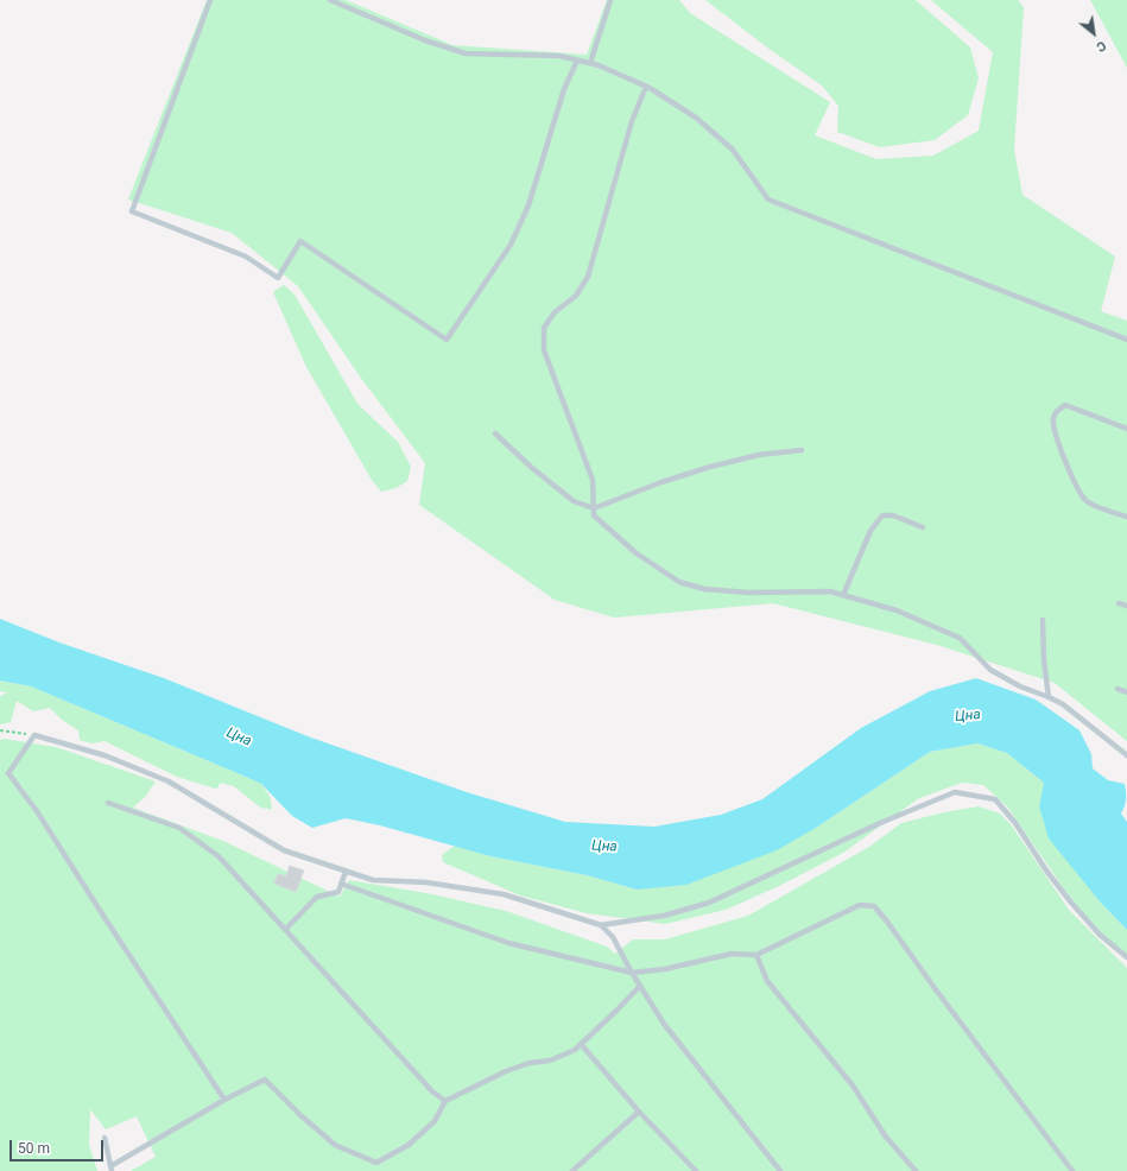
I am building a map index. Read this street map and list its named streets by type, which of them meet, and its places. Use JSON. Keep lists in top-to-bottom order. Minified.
{"water":["Цна"],"scale_bar":"50 m","north":"bottom right"}
